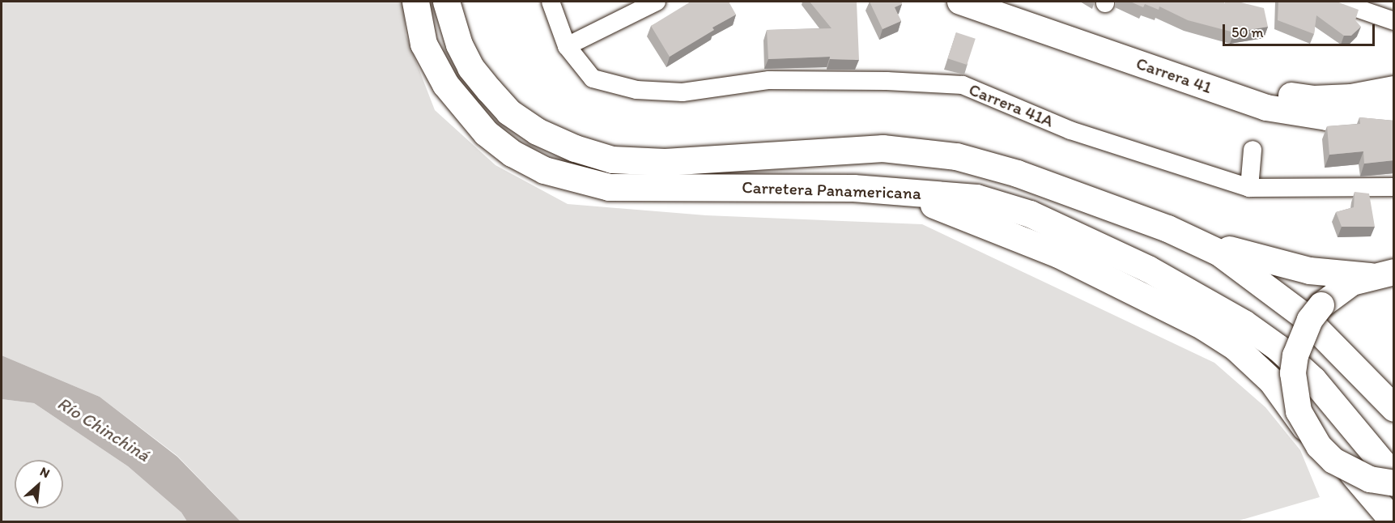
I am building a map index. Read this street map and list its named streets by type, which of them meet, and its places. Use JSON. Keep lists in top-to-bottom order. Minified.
{"streets":{"highway":["Carretera Panamericana"],"main road":["Carrera 41"],"street":["Carrera 41A"]},"water":["Río Chinchiná"],"scale_bar":"50 m","north":"top right"}
